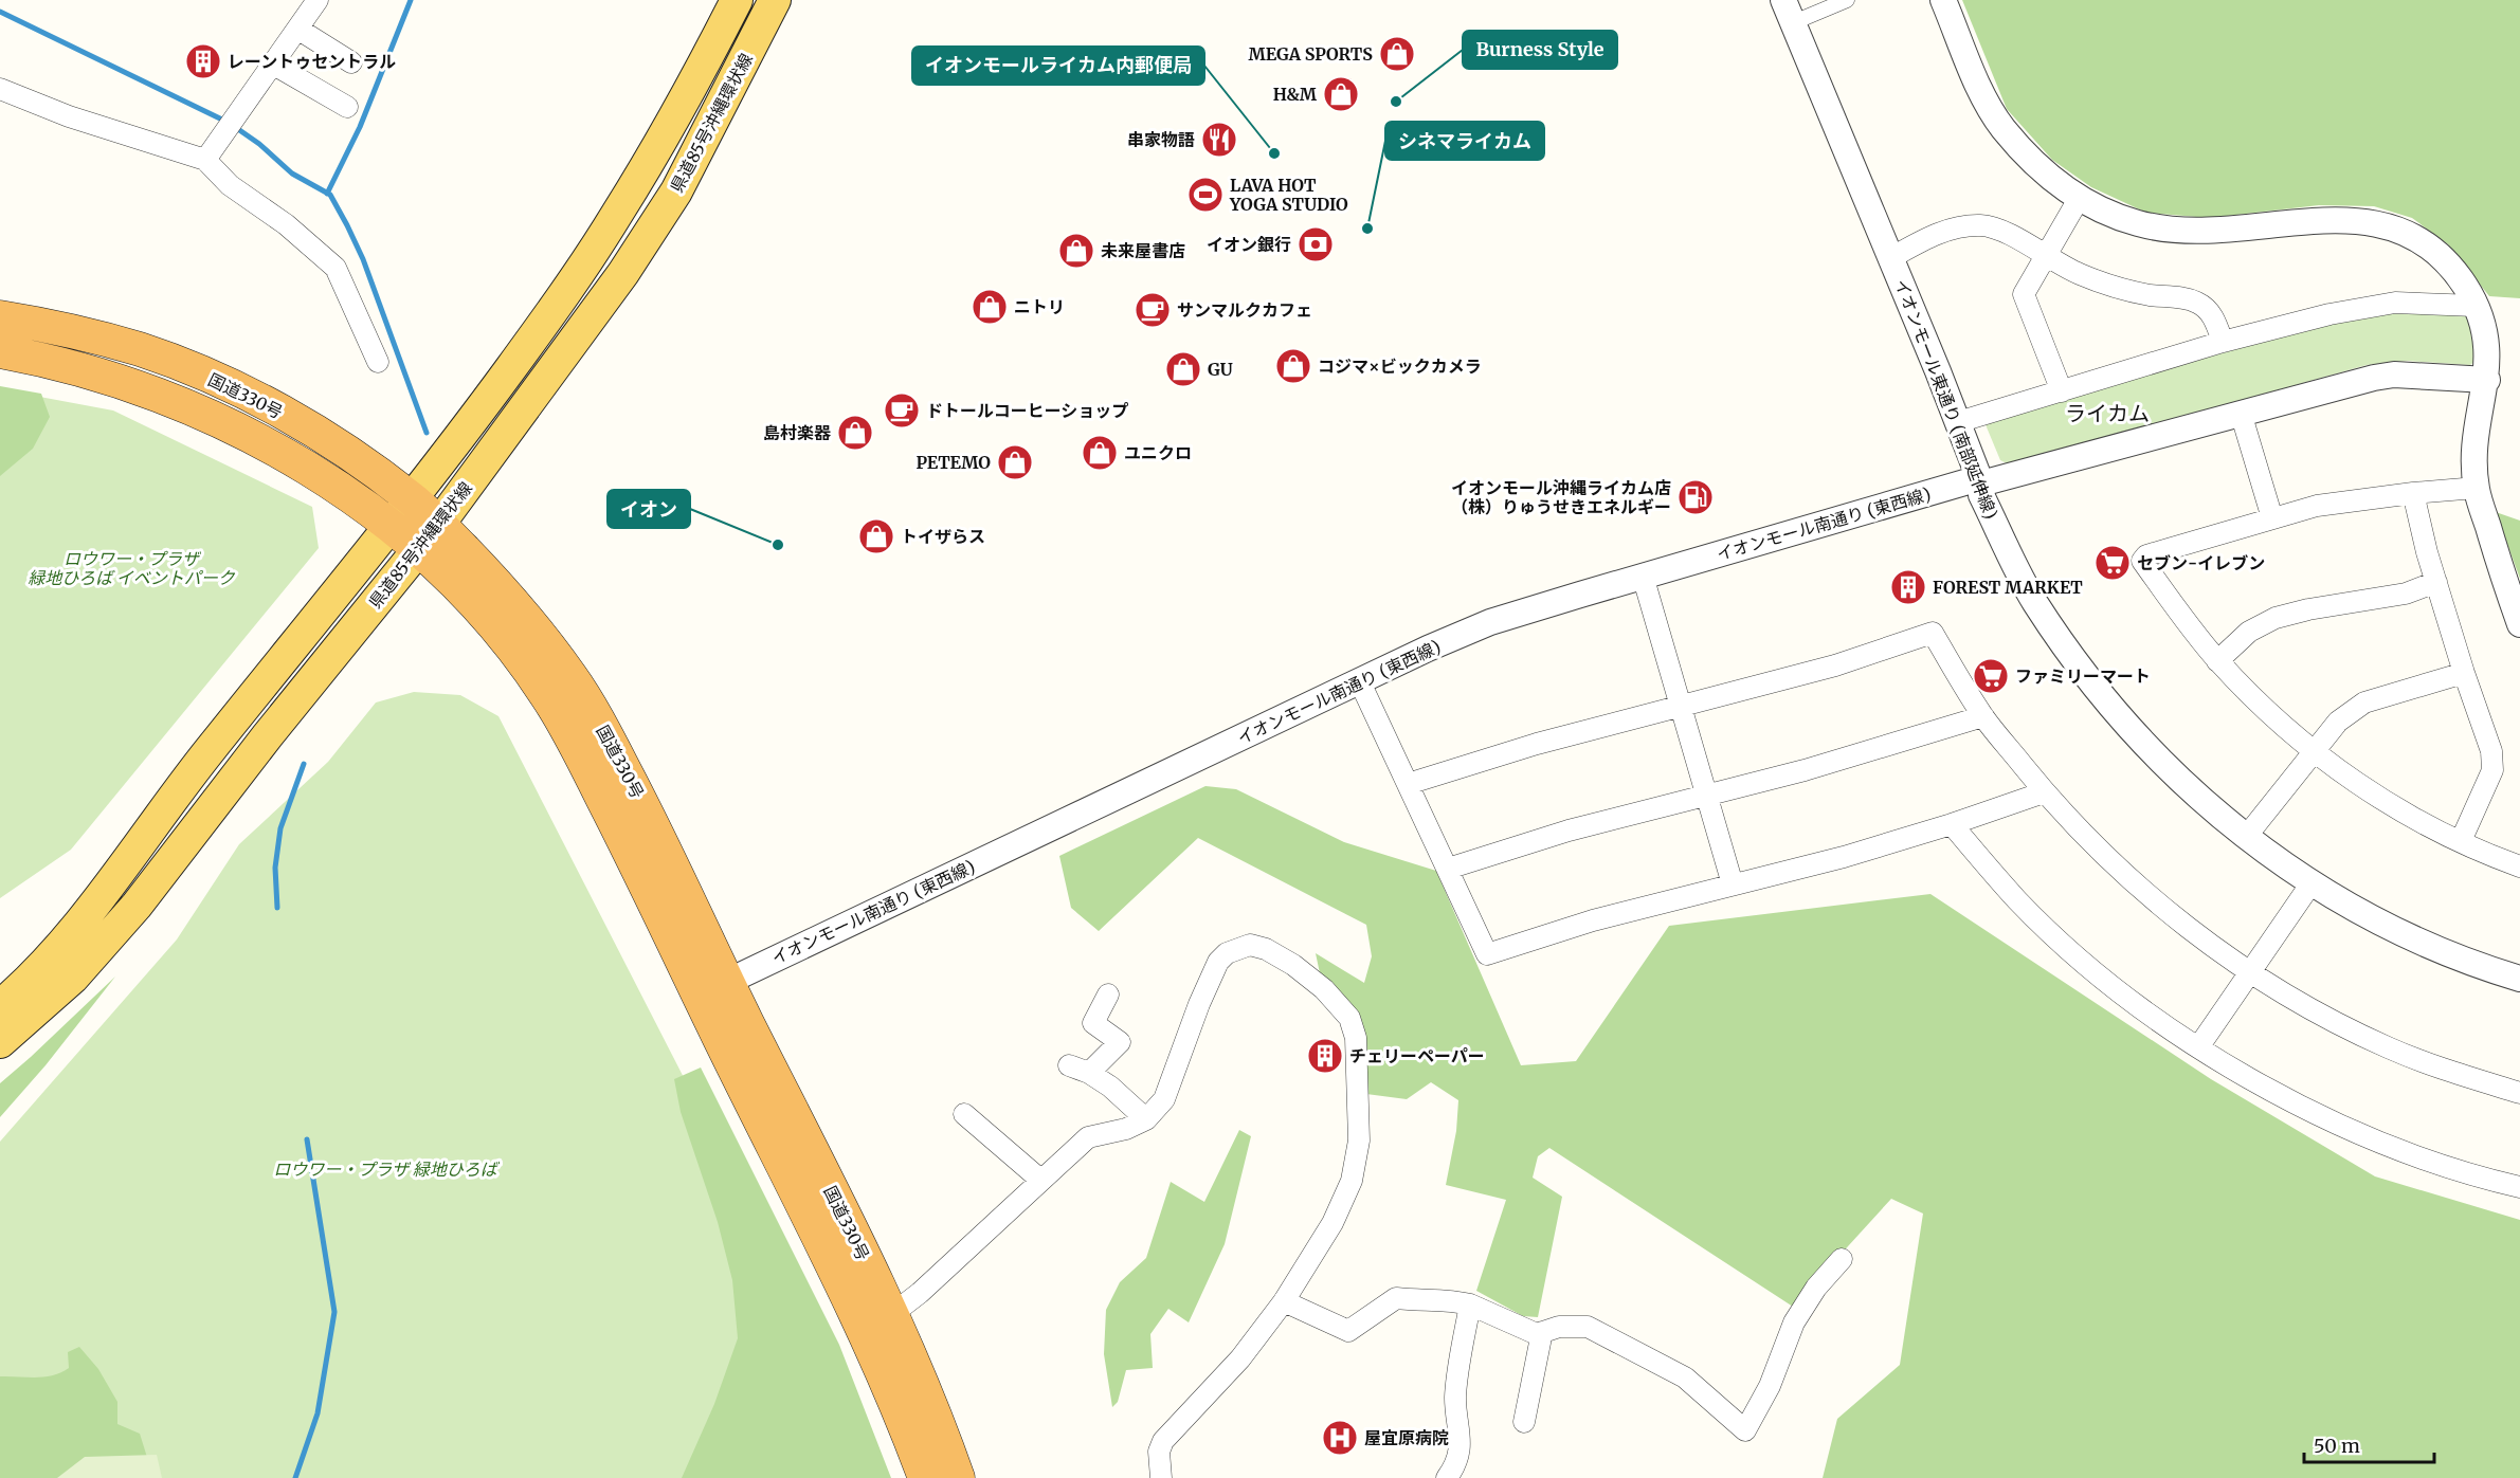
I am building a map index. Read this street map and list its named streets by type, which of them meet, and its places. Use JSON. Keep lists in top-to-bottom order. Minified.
{"streets":{"highway":["国道330号"],"main road":["県道85号沖縄環状線"],"street":["イオンモール東通り (南部延伸線)","イオンモール南通り (東西線)"]},"crossings":[["県道85号沖縄環状線","国道330号"],["国道330号","イオンモール南通り (東西線)"],["イオンモール東通り (南部延伸線)","イオンモール南通り (東西線)"]],"districts":["ライカム"],"parks":["ロウワー・プラザ 緑地ひろば イベントパーク","ロウワー・プラザ 緑地ひろば"],"places":{"shop":["MEGA SPORTS","H&M","未来屋書店","ニトリ","コジマ×ビックカメラ","GU","島村楽器","ユニクロ","PETEMO","トイザらス"],"building":["レーントゥセントラル","FOREST MARKET","チェリーペーパー"],"other":["Burness Style","イオンモールライカム内郵便局","シネマライカム","イオン"],"restaurant":["串家物語"],"sports":["LAVA HOT YOGA STUDIO"],"bank":["イオン銀行"],"cafe":["サンマルクカフェ","ドトールコーヒーショップ"],"fuel station":["イオンモール沖縄ライカム店 （株）りゅうせきエネルギー"],"supermarket":["セブン-イレブン","ファミリーマート"],"hospital":["屋宜原病院"]},"scale_bar":"50 m"}
